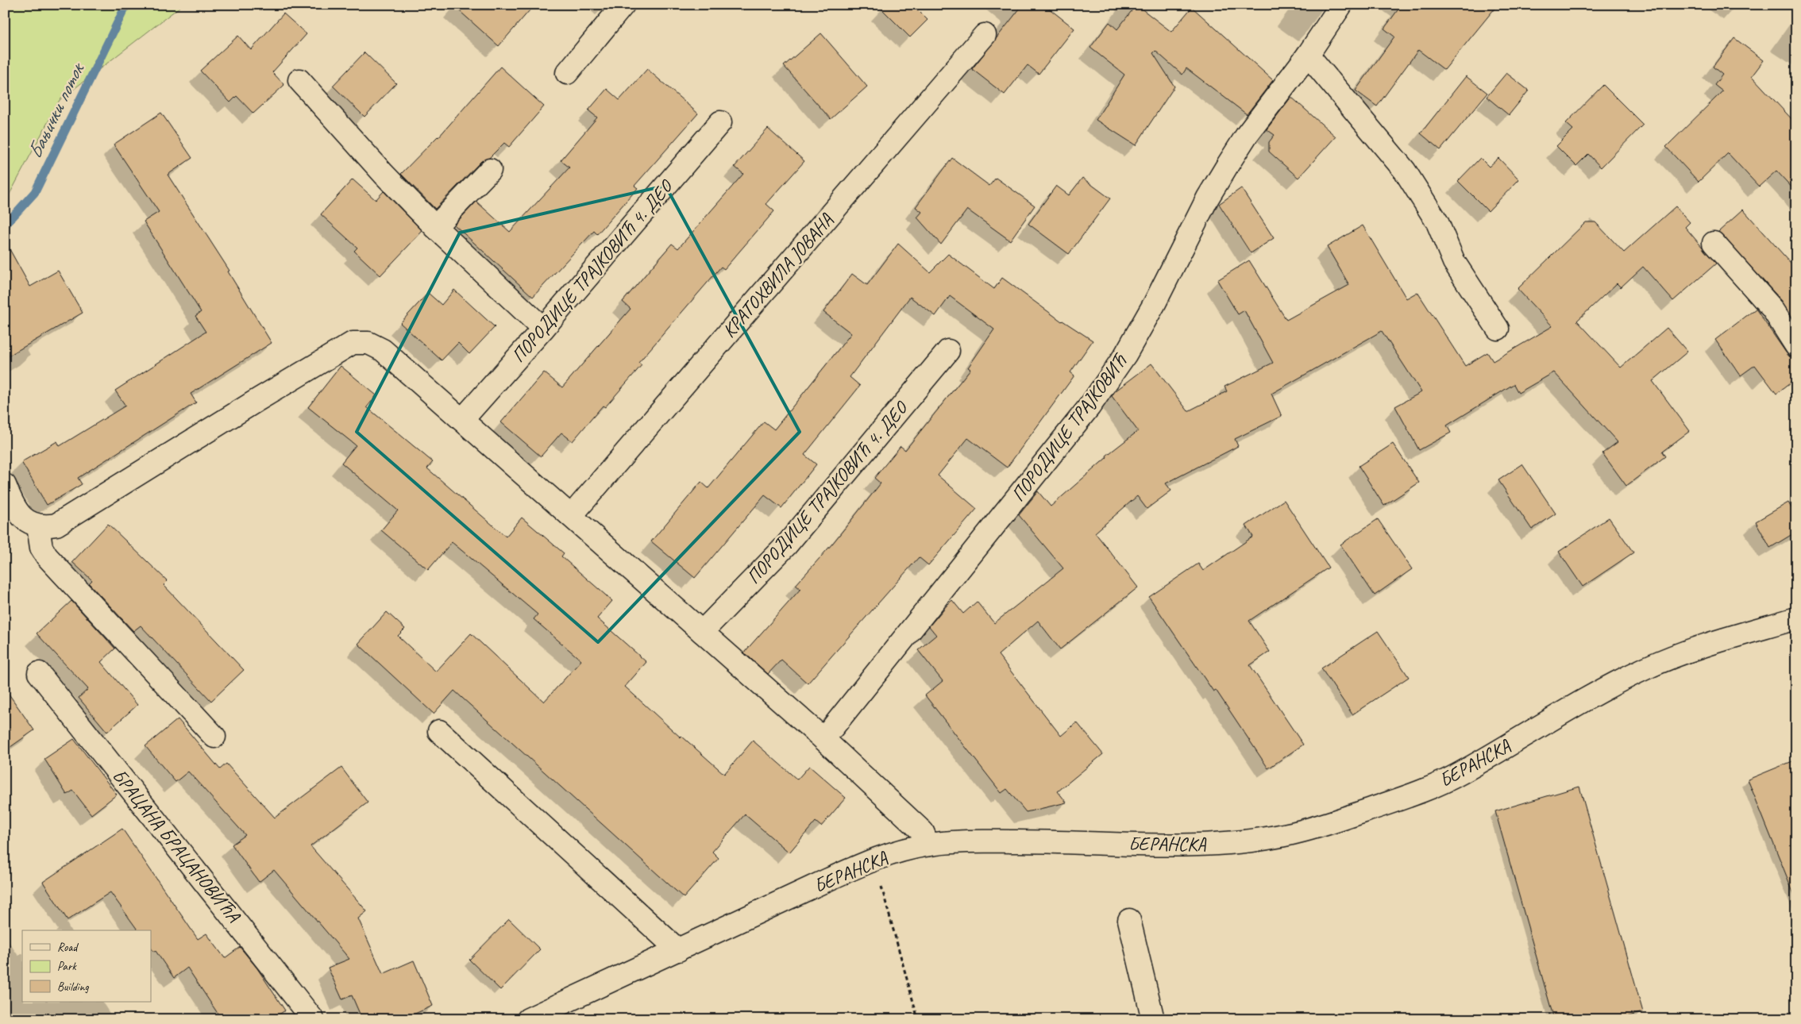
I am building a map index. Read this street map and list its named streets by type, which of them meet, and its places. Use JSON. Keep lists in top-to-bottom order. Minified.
{"streets":{"street":["ПОРОДИЦЕ ТРАЈКОВИЋ 4. ДЕО","КРАТОХВИЛА ЈОВАНА","ПОРОДИЦЕ ТРАЈКОВИЋ","БЕРАНСКА","БРАЦАНА БРАЦАНОВИЋА"]},"water":["Бањички поток"],"legend":["Road","Park","Building"]}
